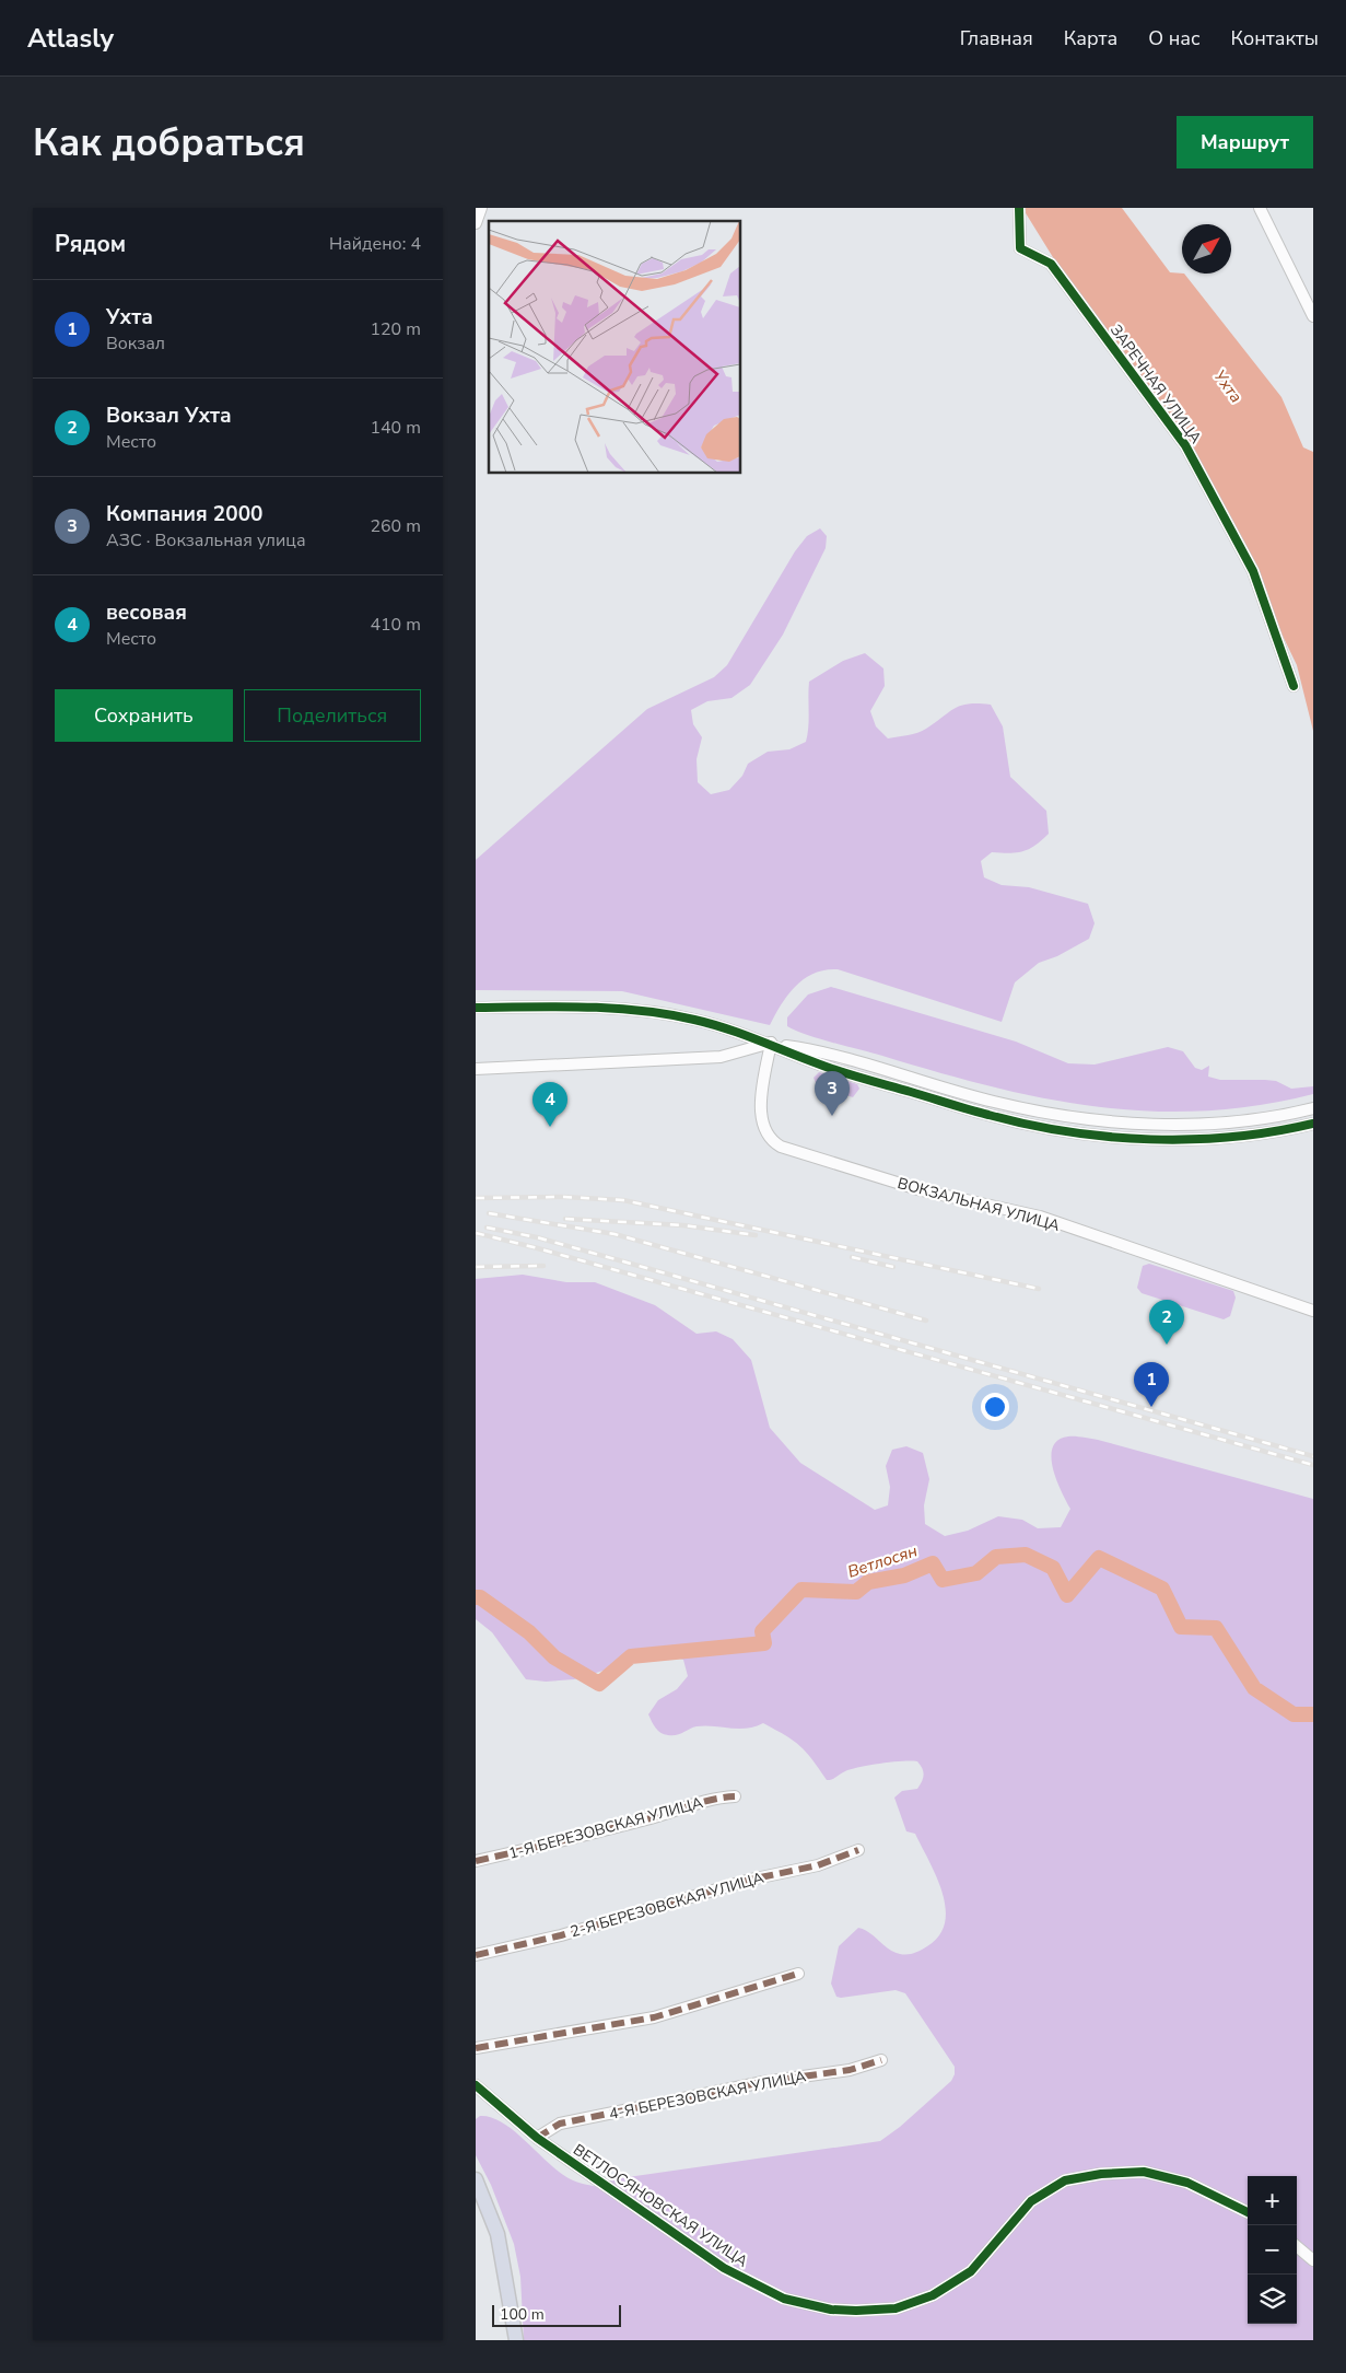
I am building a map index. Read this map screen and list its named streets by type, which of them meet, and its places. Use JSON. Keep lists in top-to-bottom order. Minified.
{"streets":{"street":["ЗАРЕЧНАЯ УЛИЦА","ВОКЗАЛЬНАЯ УЛИЦА","1-Я БЕРЕЗОВСКАЯ УЛИЦА","2-Я БЕРЕЗОВСКАЯ УЛИЦА","4-Я БЕРЕЗОВСКАЯ УЛИЦА","ВЕТЛОСЯНОВСКАЯ УЛИЦА"]},"crossings":[["4-Я БЕРЕЗОВСКАЯ УЛИЦА","ВЕТЛОСЯНОВСКАЯ УЛИЦА"]],"water":["Ухта","Ветлосян"],"scale_bar":"100 m","north":"top right","page":{"header":"Atlasly","nav":["Главная","Карта","О нас","Контакты"],"buttons":["Маршрут",["Сохранить","Поделиться"]],"title":"Как добраться","heading":["Рядом","Найдено: 4"],"list":[{"mark":"1","name":"Ухта","note":"Вокзал","value":"120 m"},{"mark":"2","name":"Вокзал Ухта","note":"Место","value":"140 m"},{"mark":"3","name":"Компания 2000","note":"АЗС · Вокзальная улица","value":"260 m"},{"mark":"4","name":"весовая","note":"Место","value":"410 m"}],"pins":["3","4","2","1"],"map_buttons":["+","−"],"scale":"100 m"}}
